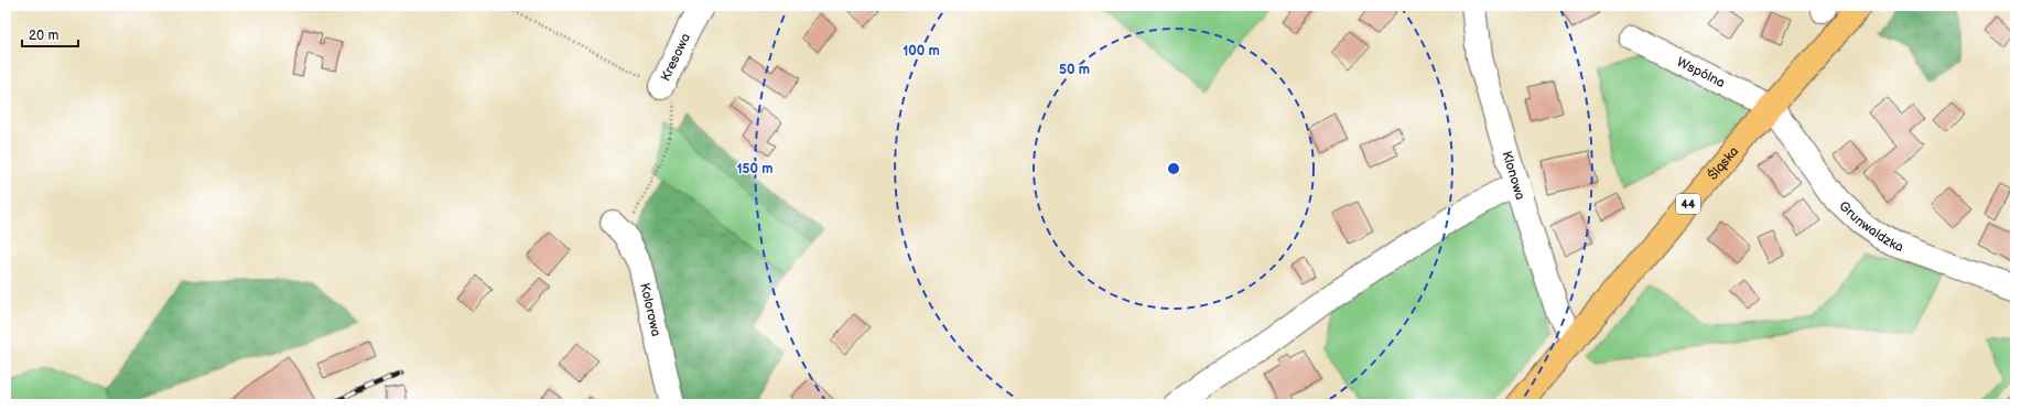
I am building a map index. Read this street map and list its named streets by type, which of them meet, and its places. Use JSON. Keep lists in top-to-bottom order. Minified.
{"streets":{"main road":["Śląska","44"],"street":["Kresowa","Wspólna","Klonowa","Grunwaldzka","Kolorowa"]},"crossings":[["Wspólna","Śląska"],["Wspólna","Grunwaldzka"],["Śląska","Klonowa"],["Śląska","Grunwaldzka"]],"scale_bar":"20 m","rings":["100 m","50 m","150 m"]}
